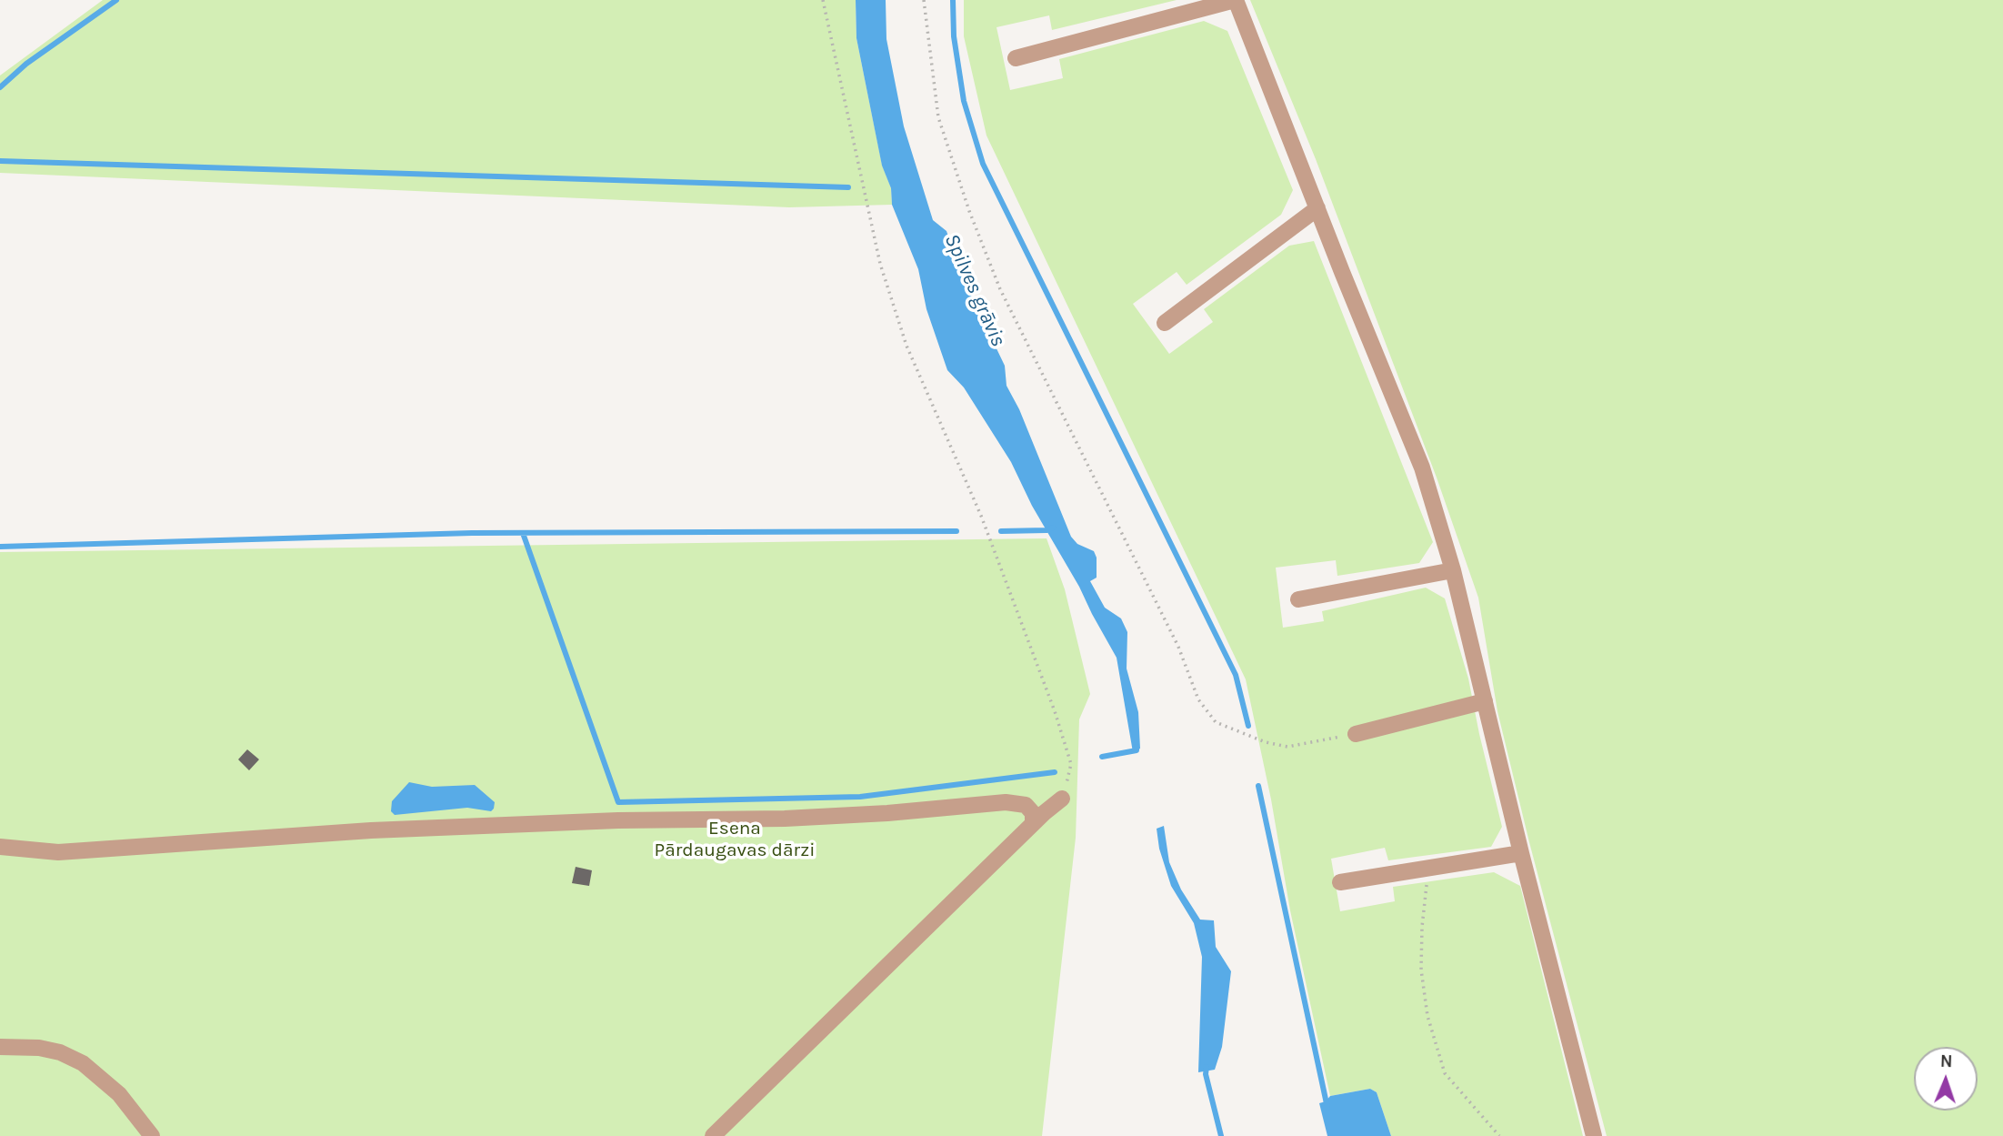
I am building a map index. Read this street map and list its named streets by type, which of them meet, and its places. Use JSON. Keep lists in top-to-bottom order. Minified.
{"water":["Spilves grāvis"],"parks":["Esena Pārdaugavas dārzi"],"north":"top"}
